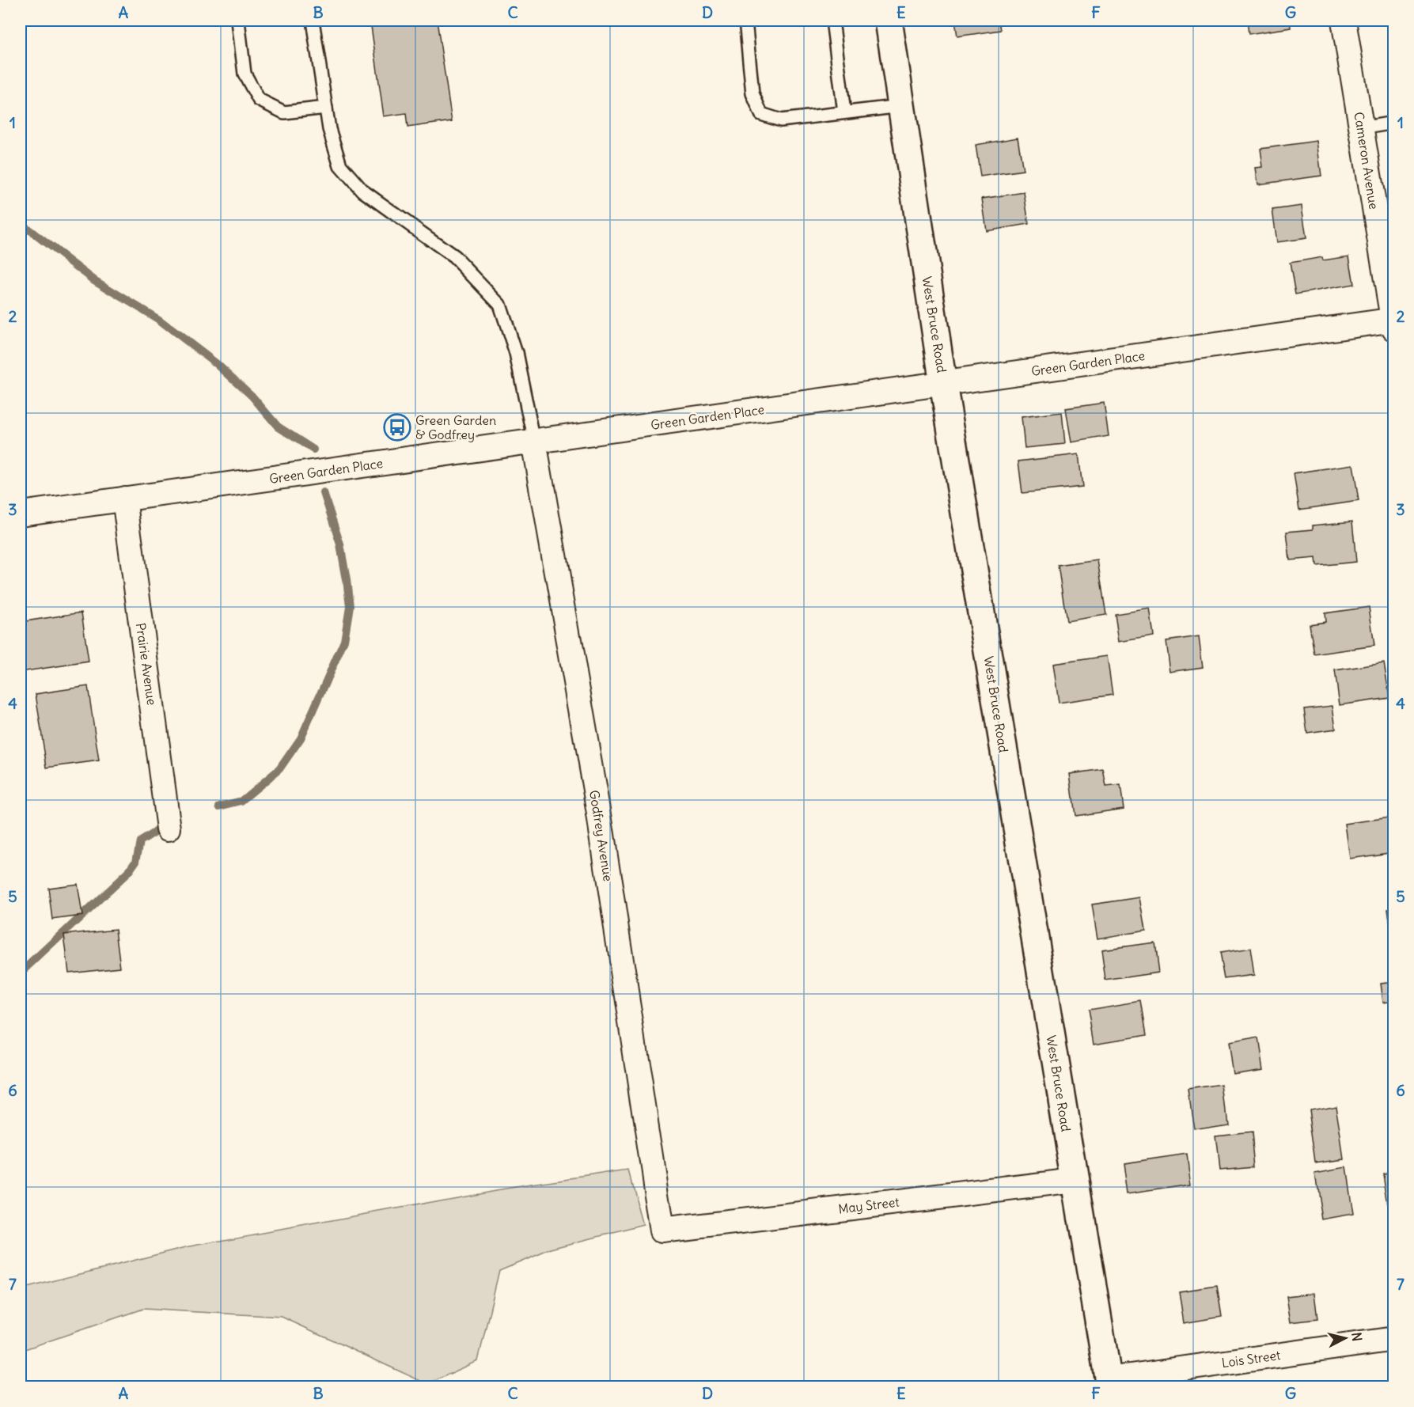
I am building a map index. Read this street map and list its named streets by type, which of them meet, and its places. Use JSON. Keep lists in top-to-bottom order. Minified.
{"streets":{"street":["Cameron Avenue","West Bruce Road","Green Garden Place","Prairie Avenue","Godfrey Avenue","May Street","Lois Street"]},"crossings":[["Cameron Avenue","Green Garden Place"],["West Bruce Road","Green Garden Place"],["West Bruce Road","May Street"],["West Bruce Road","Lois Street"],["Green Garden Place","Prairie Avenue"],["Green Garden Place","Godfrey Avenue"],["Godfrey Avenue","May Street"]],"places":{"bus stop":["Green Garden & Godfrey"]},"north":"right","grid":{"columns":["A","B","C","D","E","F","G"],"rows":["1","2","3","4","5","6","7"]}}
